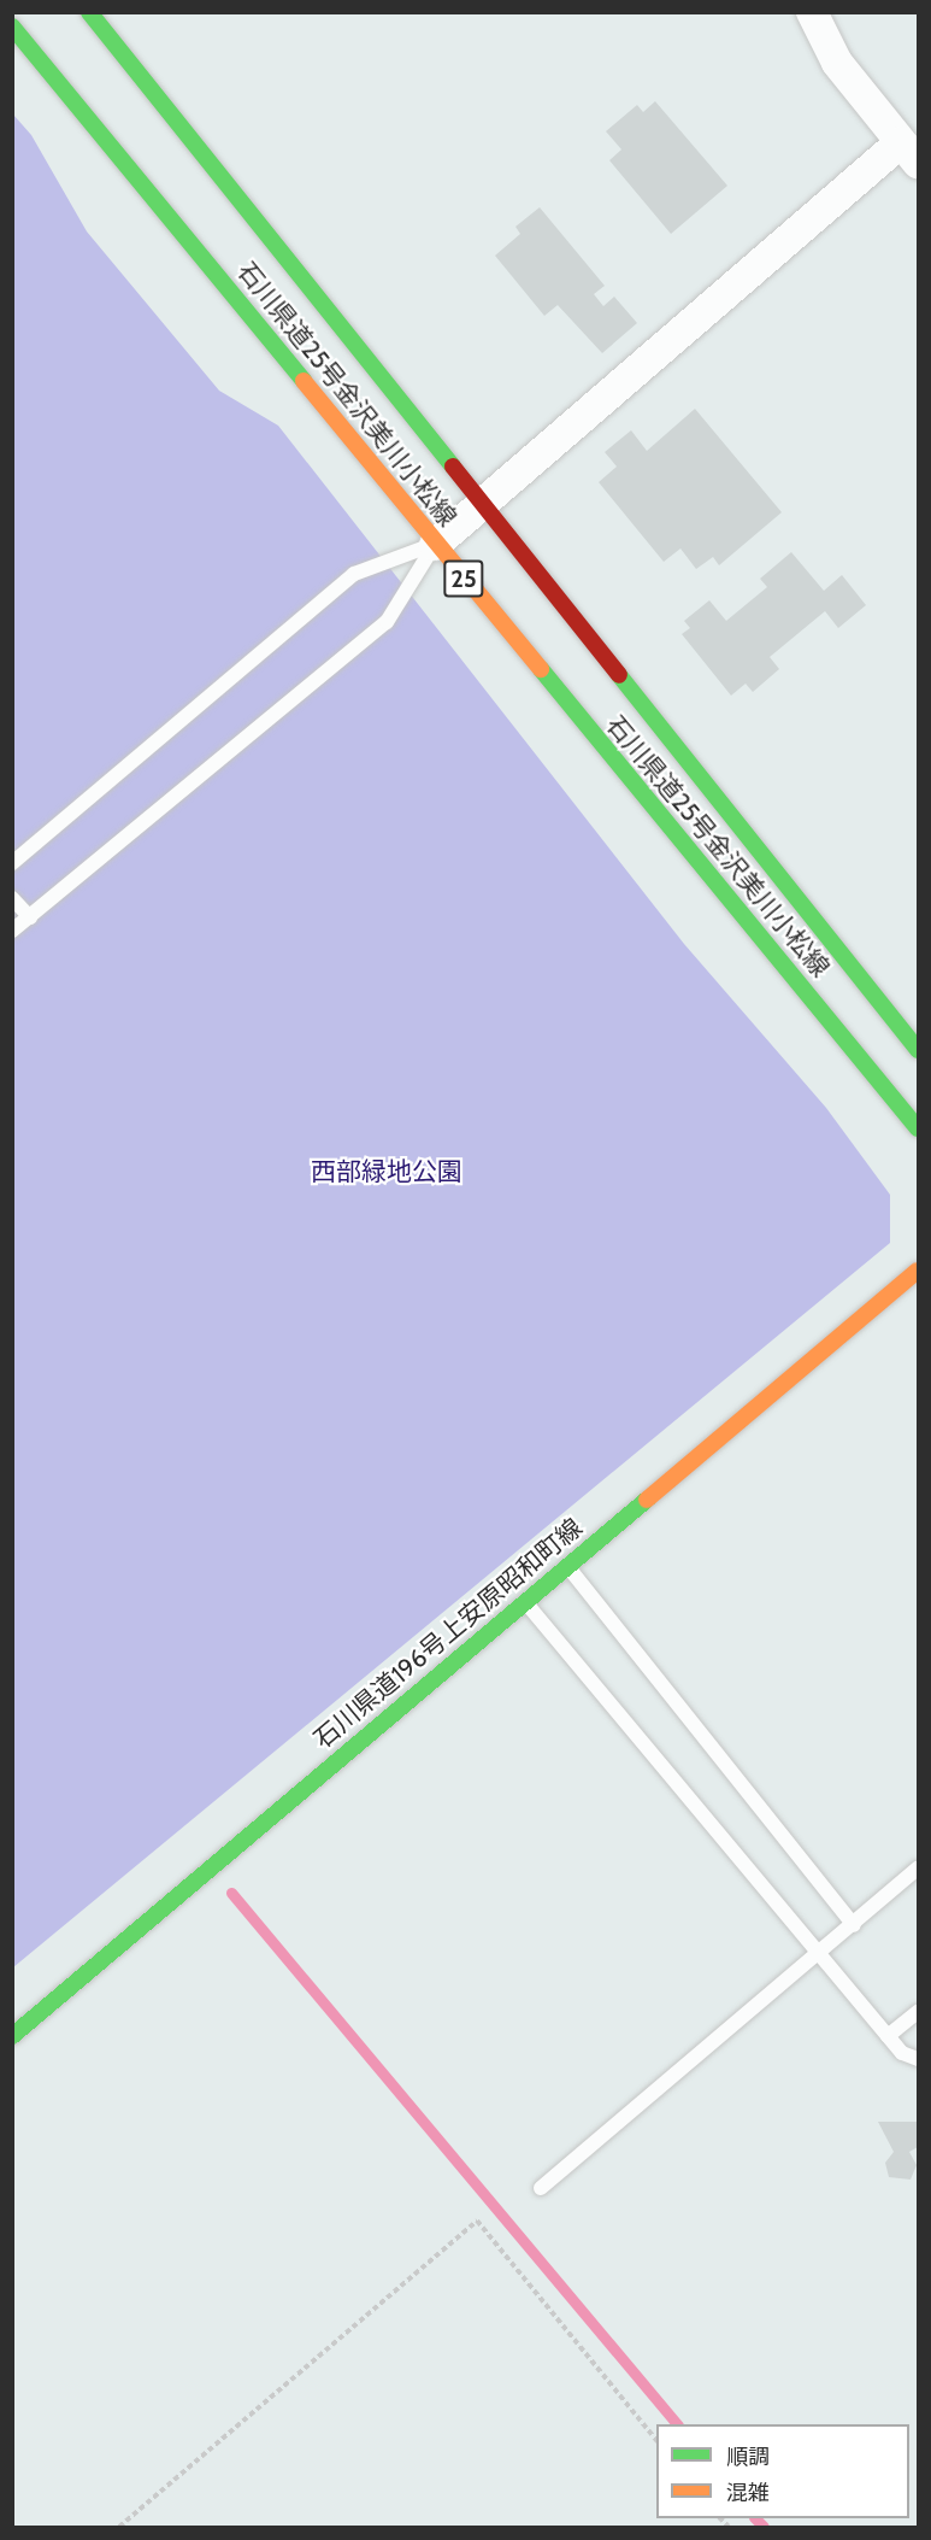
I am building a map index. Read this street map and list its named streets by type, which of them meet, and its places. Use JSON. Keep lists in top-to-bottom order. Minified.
{"streets":{"main road":["石川県道25号金沢美川小松線","25","石川県道196号上安原昭和町線"]},"parks":["西部緑地公園"],"legend":["順調","混雑"]}
